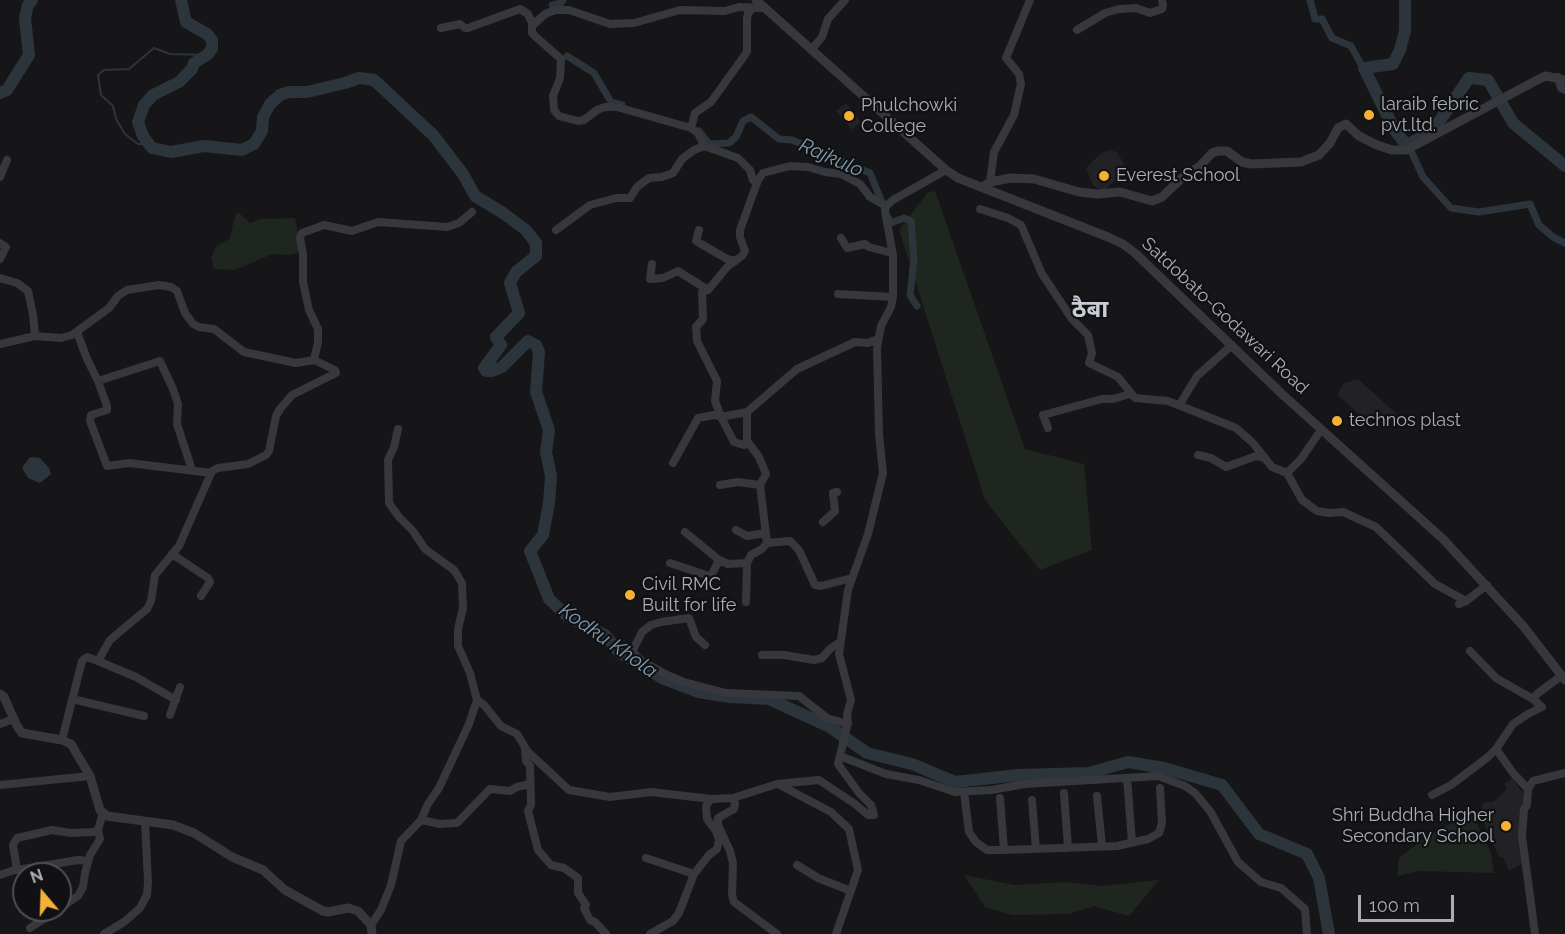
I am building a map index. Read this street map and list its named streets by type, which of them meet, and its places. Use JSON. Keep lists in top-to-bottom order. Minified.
{"streets":{"street":["Satdobato-Godawari Road"]},"districts":["ठैबा"],"water":["Rajkulo","Kodku Khola"],"places":["laraib febric pvt.ltd.","Phulchowki College","Everest School","technos plast","Civil RMC Built for life","Shri Buddha Higher Secondary School"],"scale_bar":"100 m","north":"top"}
